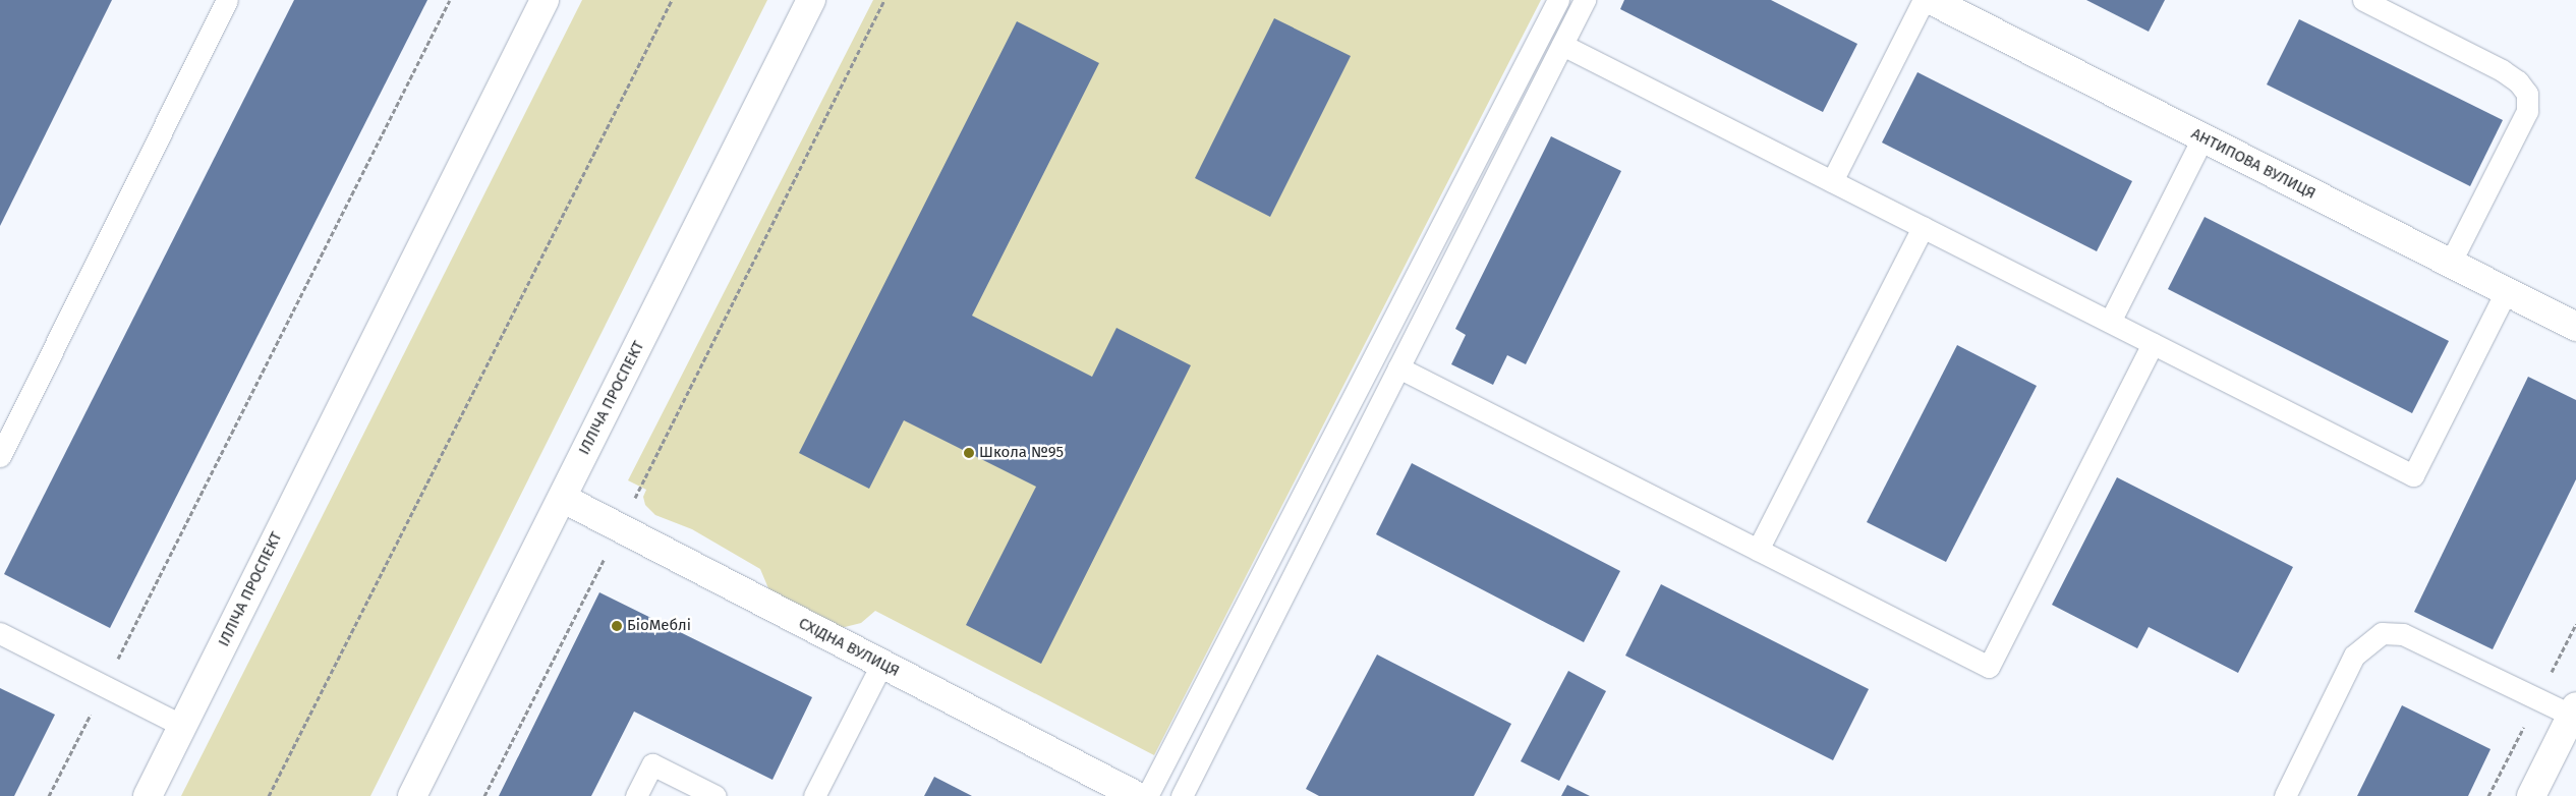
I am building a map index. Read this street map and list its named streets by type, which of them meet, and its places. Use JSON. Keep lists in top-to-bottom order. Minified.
{"streets":{"main road":["АНТИПОВА ВУЛИЦЯ","ІЛЛІЧА ПРОСПЕКТ","СХІДНА ВУЛИЦЯ"]},"crossings":[["ІЛЛІЧА ПРОСПЕКТ","СХІДНА ВУЛИЦЯ"]],"places":["Школа №95","БіоМеблі"]}
